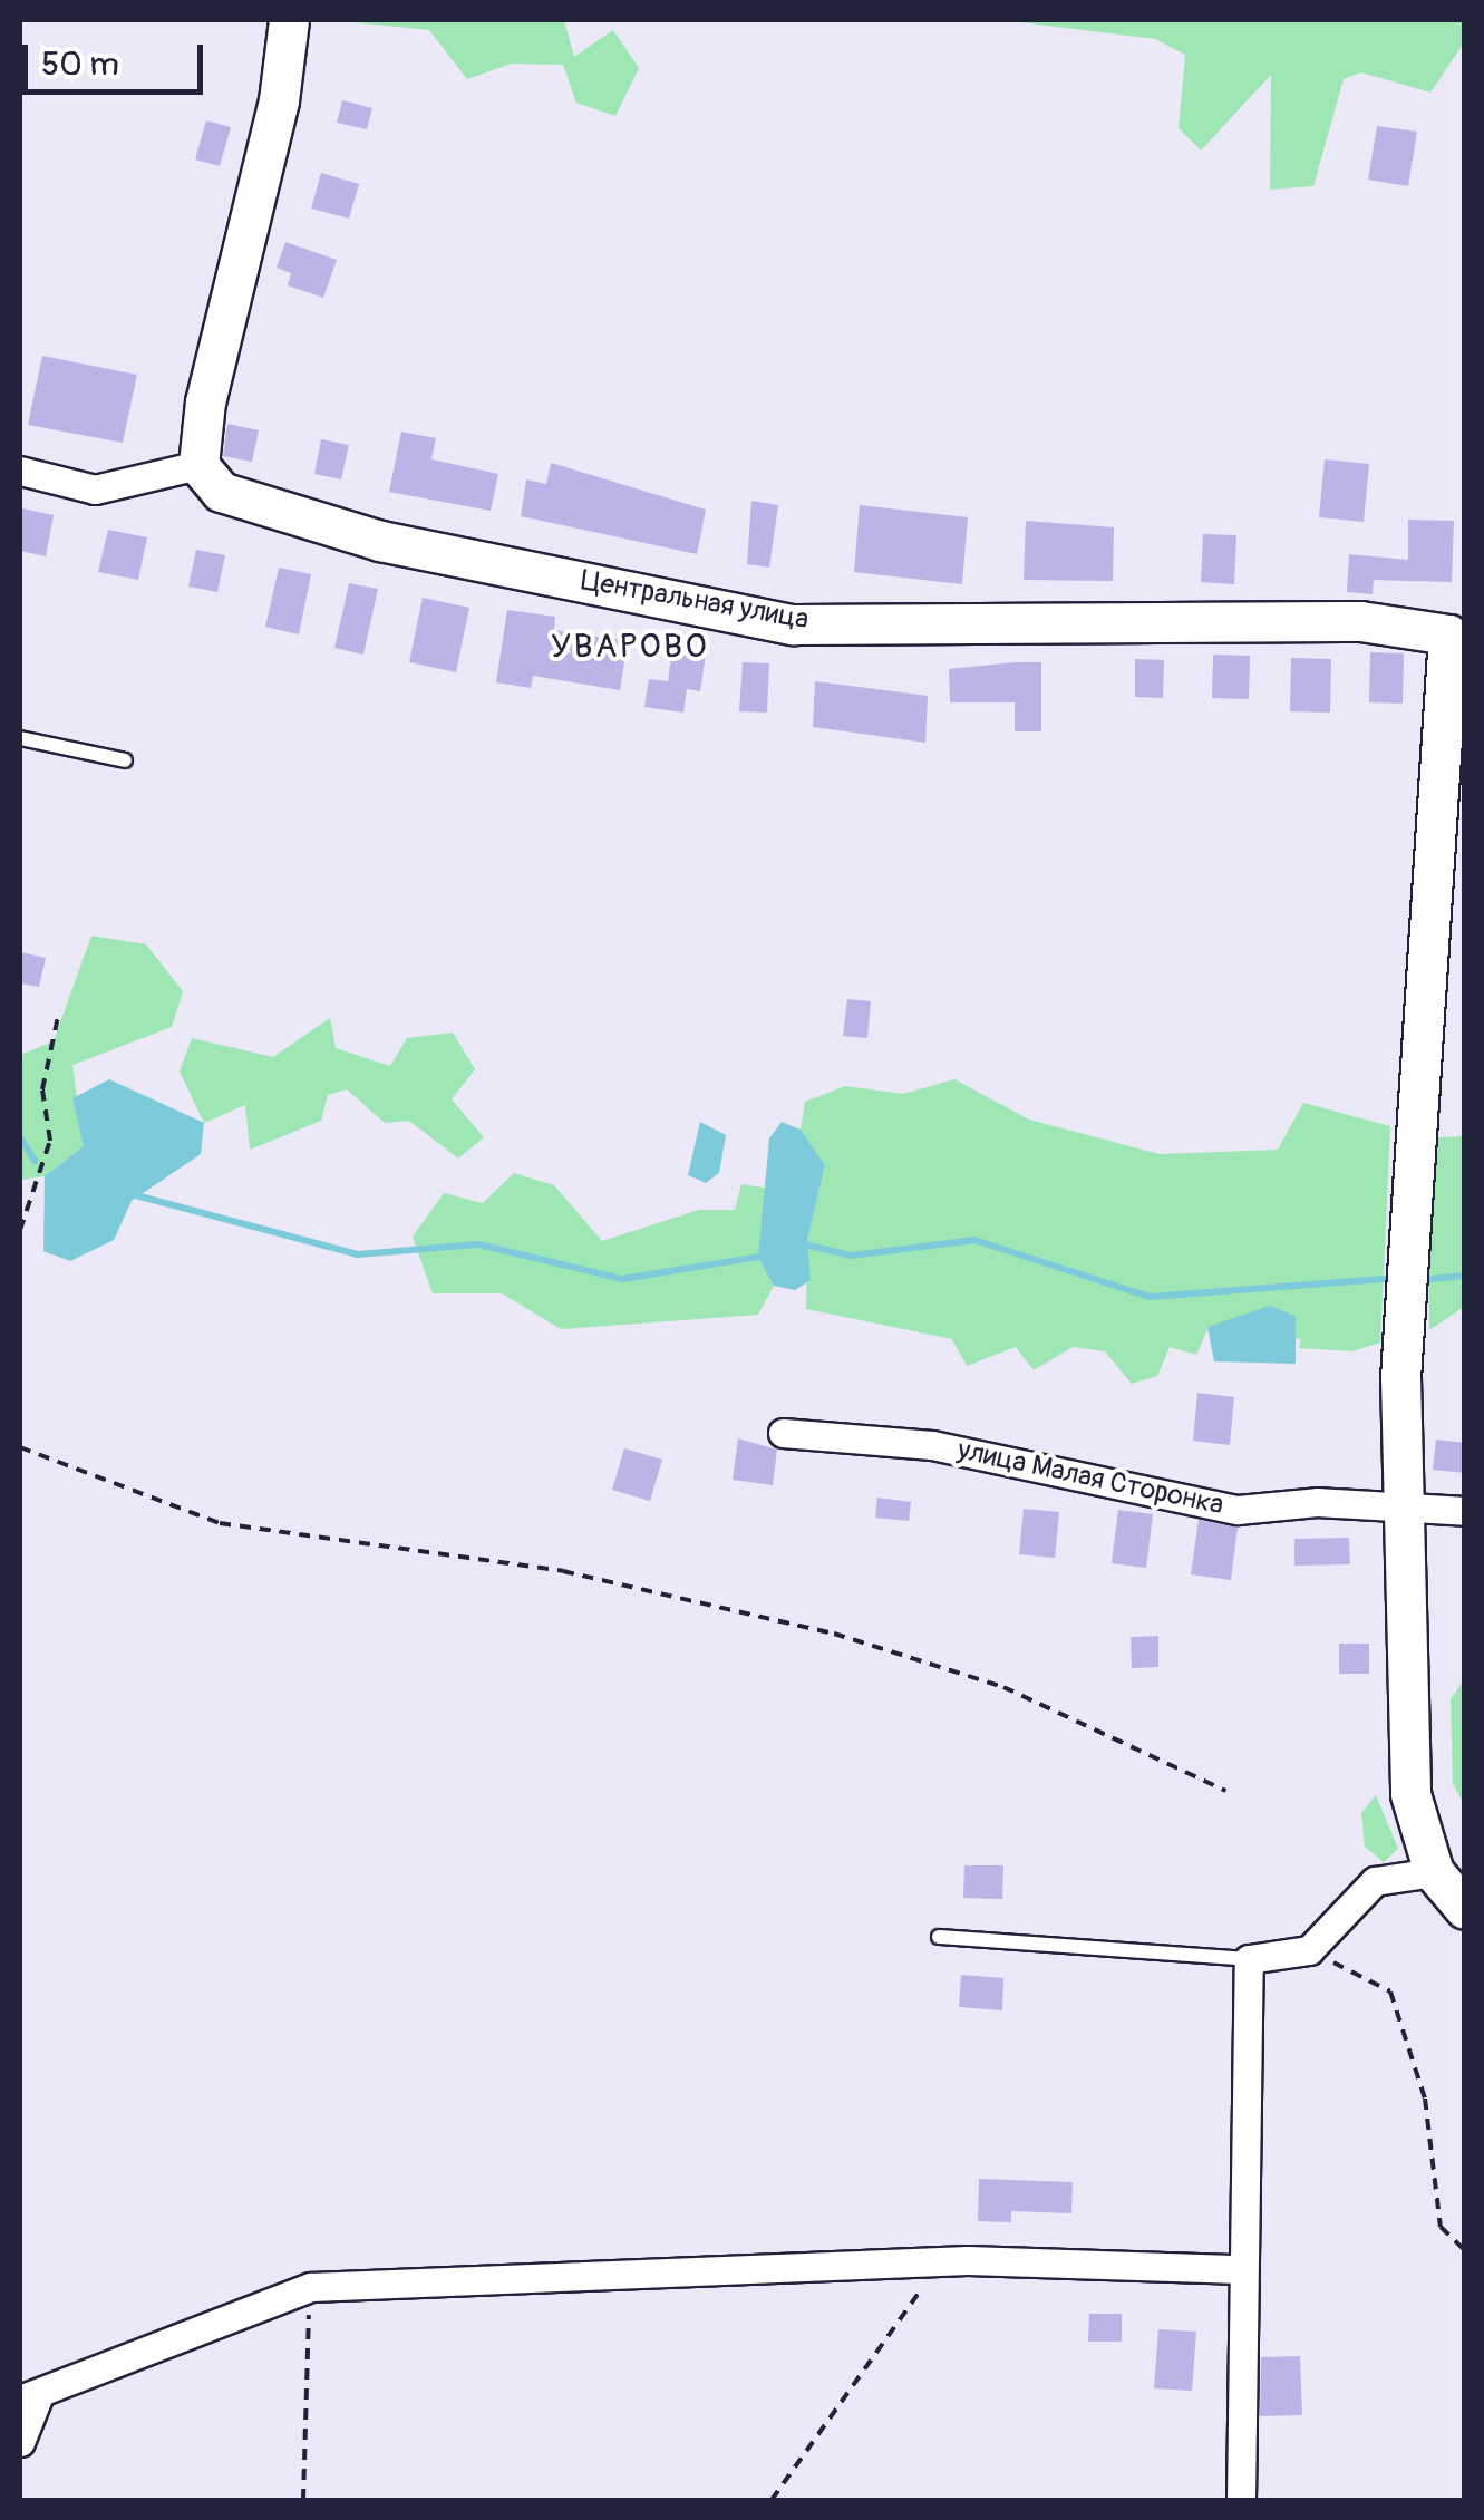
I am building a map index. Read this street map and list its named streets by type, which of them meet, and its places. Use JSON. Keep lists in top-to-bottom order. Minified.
{"streets":{"street":["Центральная улица","улица Малая Сторонка"]},"districts":["УВАРОВО"],"scale_bar":"50 m"}
